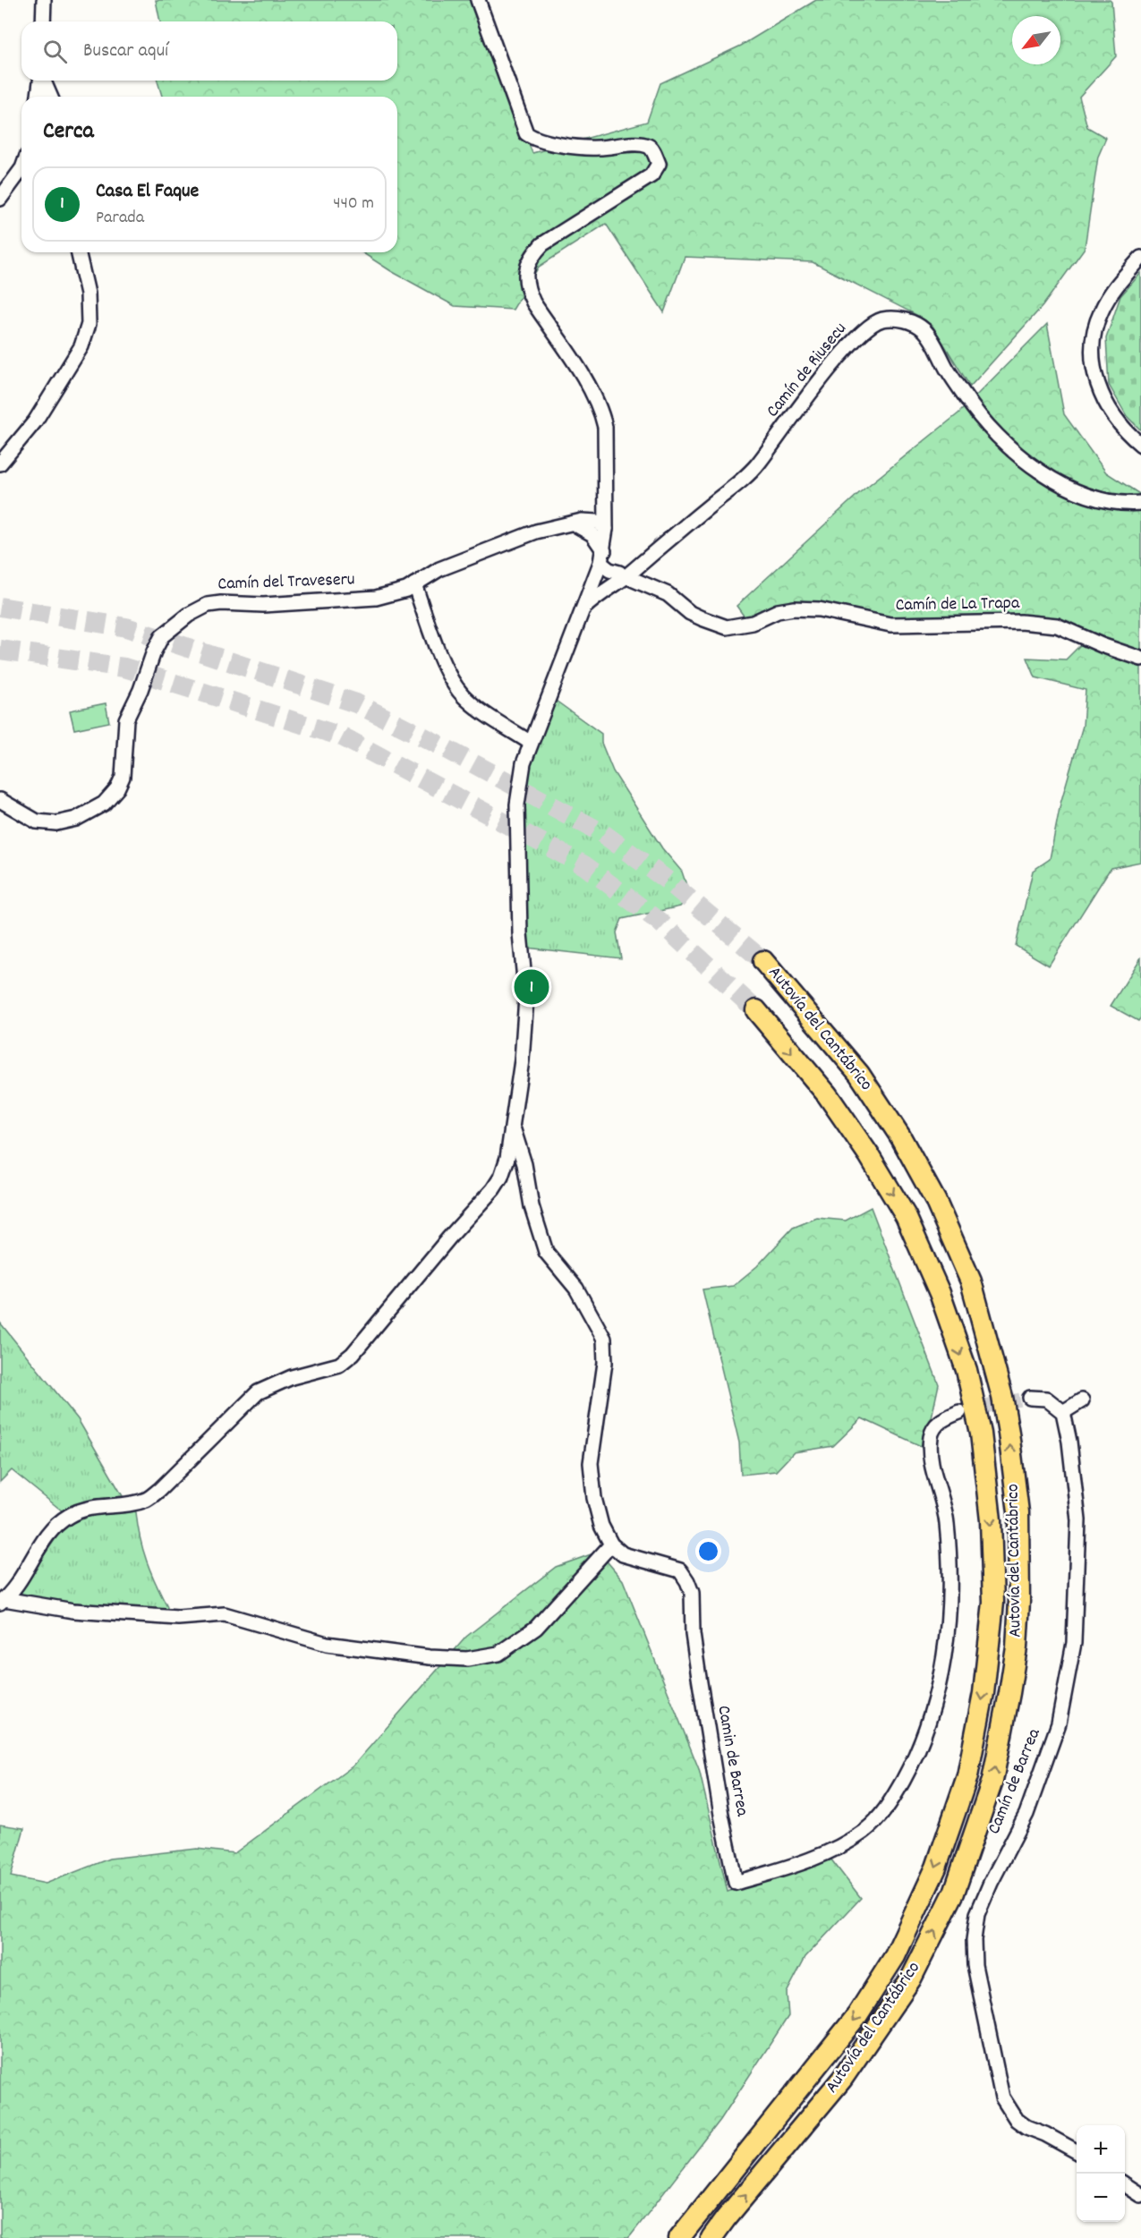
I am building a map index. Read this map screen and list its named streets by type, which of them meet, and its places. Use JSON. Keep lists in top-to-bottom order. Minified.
{"streets":{"highway":["Autovía del Cantábrico"],"street":["Camín de Riusecu","Camín del Traveseru","Camín de La Trapa","Camin de Barrea","Camín de Barrea"]},"crossings":[["Camín de Riusecu","Camín de La Trapa"]],"north":"bottom left","page":{"search":"Buscar aquí","heading":"Cerca","list":[{"mark":"1","name":"Casa El Faque","note":"Parada","value":"440 m"}],"pins":"1","map_buttons":["+","−"]}}
